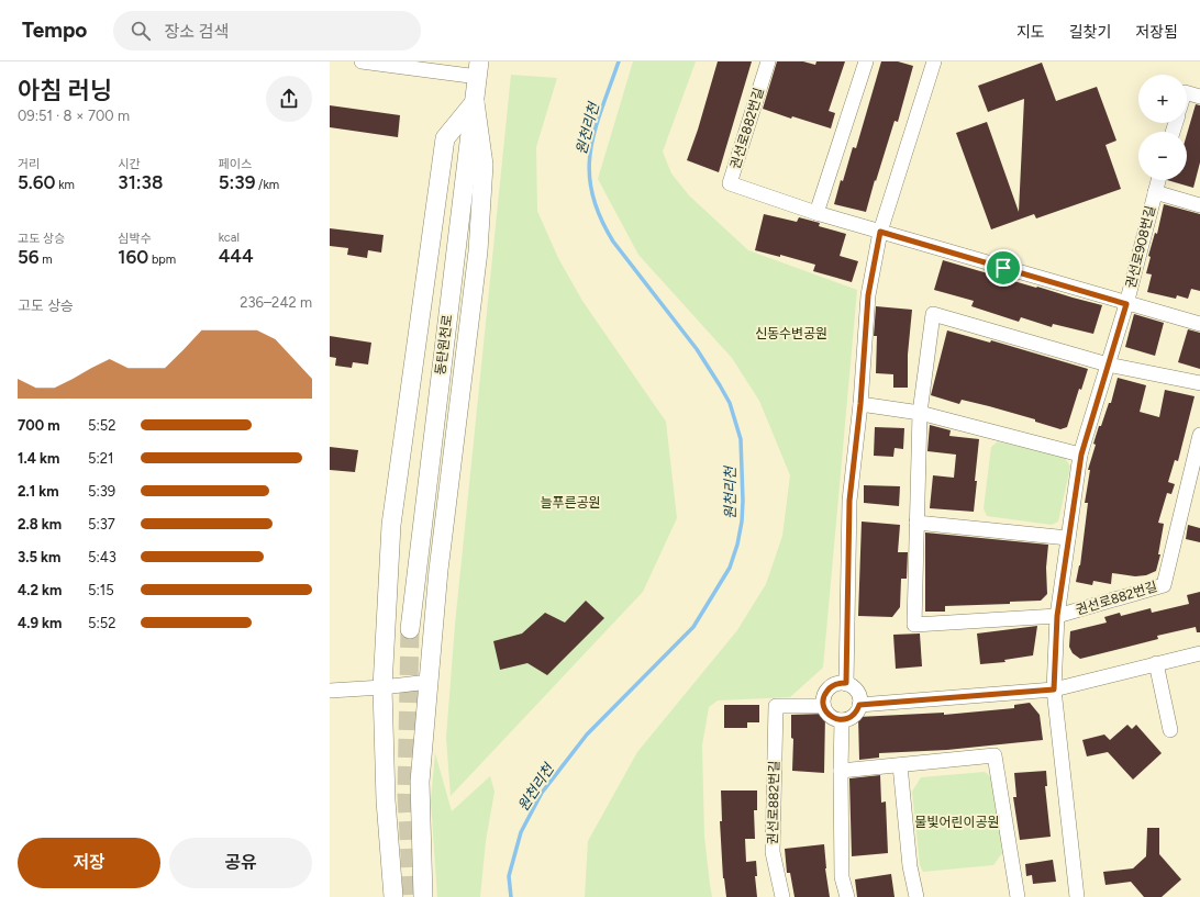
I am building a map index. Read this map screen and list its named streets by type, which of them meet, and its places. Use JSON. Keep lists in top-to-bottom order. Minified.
{"streets":{"main road":["동탄원천로"],"street":["권선로882번길","권선로908번길"]},"crossings":[["권선로882번길","권선로908번길"]],"water":["원천리천"],"parks":["신동수변공원","늘푸른공원","물빛어린이공원"],"page":{"header":"Tempo","search":"장소 검색","nav":["지도","길찾기","저장됨"],"heading":["아침 러닝","09:51 · 8 × 700 m"],"map_buttons":["+","−"],"stats":[["거리","5.60 km"],["시간","31:38"],["페이스","5:39 /km"],["고도 상승","56 m"],["심박수","160 bpm"],["kcal","444"]],"chart":["고도 상승","236–242 m"],"list":[{"name":"700 m","note":"5:52"},{"name":"1.4 km","note":"5:21"},{"name":"2.1 km","note":"5:39"},{"name":"2.8 km","note":"5:37"},{"name":"3.5 km","note":"5:43"},{"name":"4.2 km","note":"5:15"},{"name":"4.9 km","note":"5:52"}],"buttons":["저장","공유"]}}
